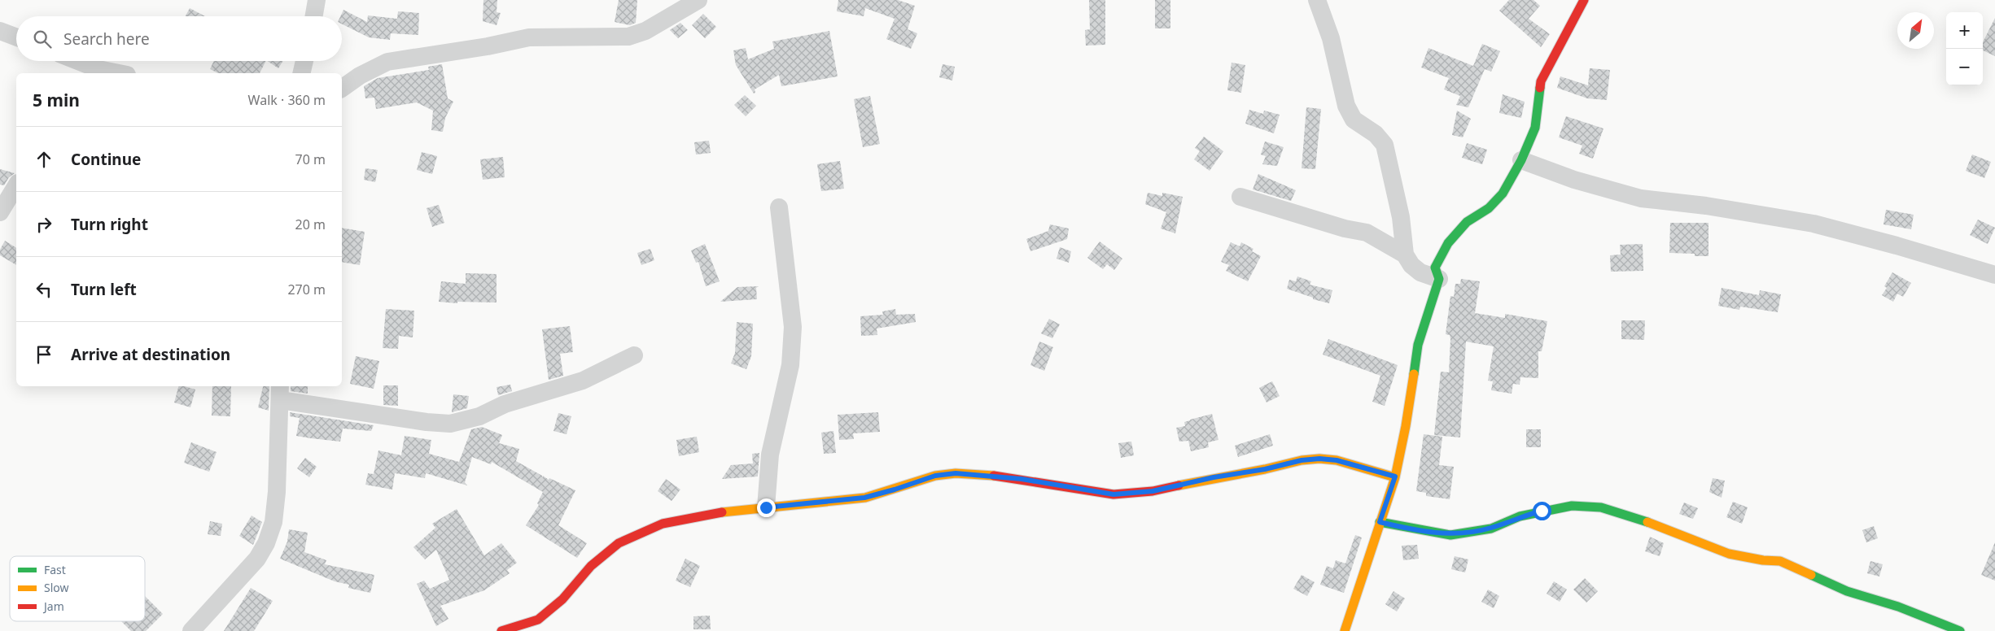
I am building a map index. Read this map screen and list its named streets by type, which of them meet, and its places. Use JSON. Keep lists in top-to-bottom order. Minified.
{"legend":["Fast","Slow","Jam"],"north":"top right","page":{"map_buttons":["+","−"],"search":"Search here","heading":["5 min","Walk · 360 m"],"list":[["Continue","70 m"],["Turn right","20 m"],["Turn left","270 m"],"Arrive at destination"]}}
